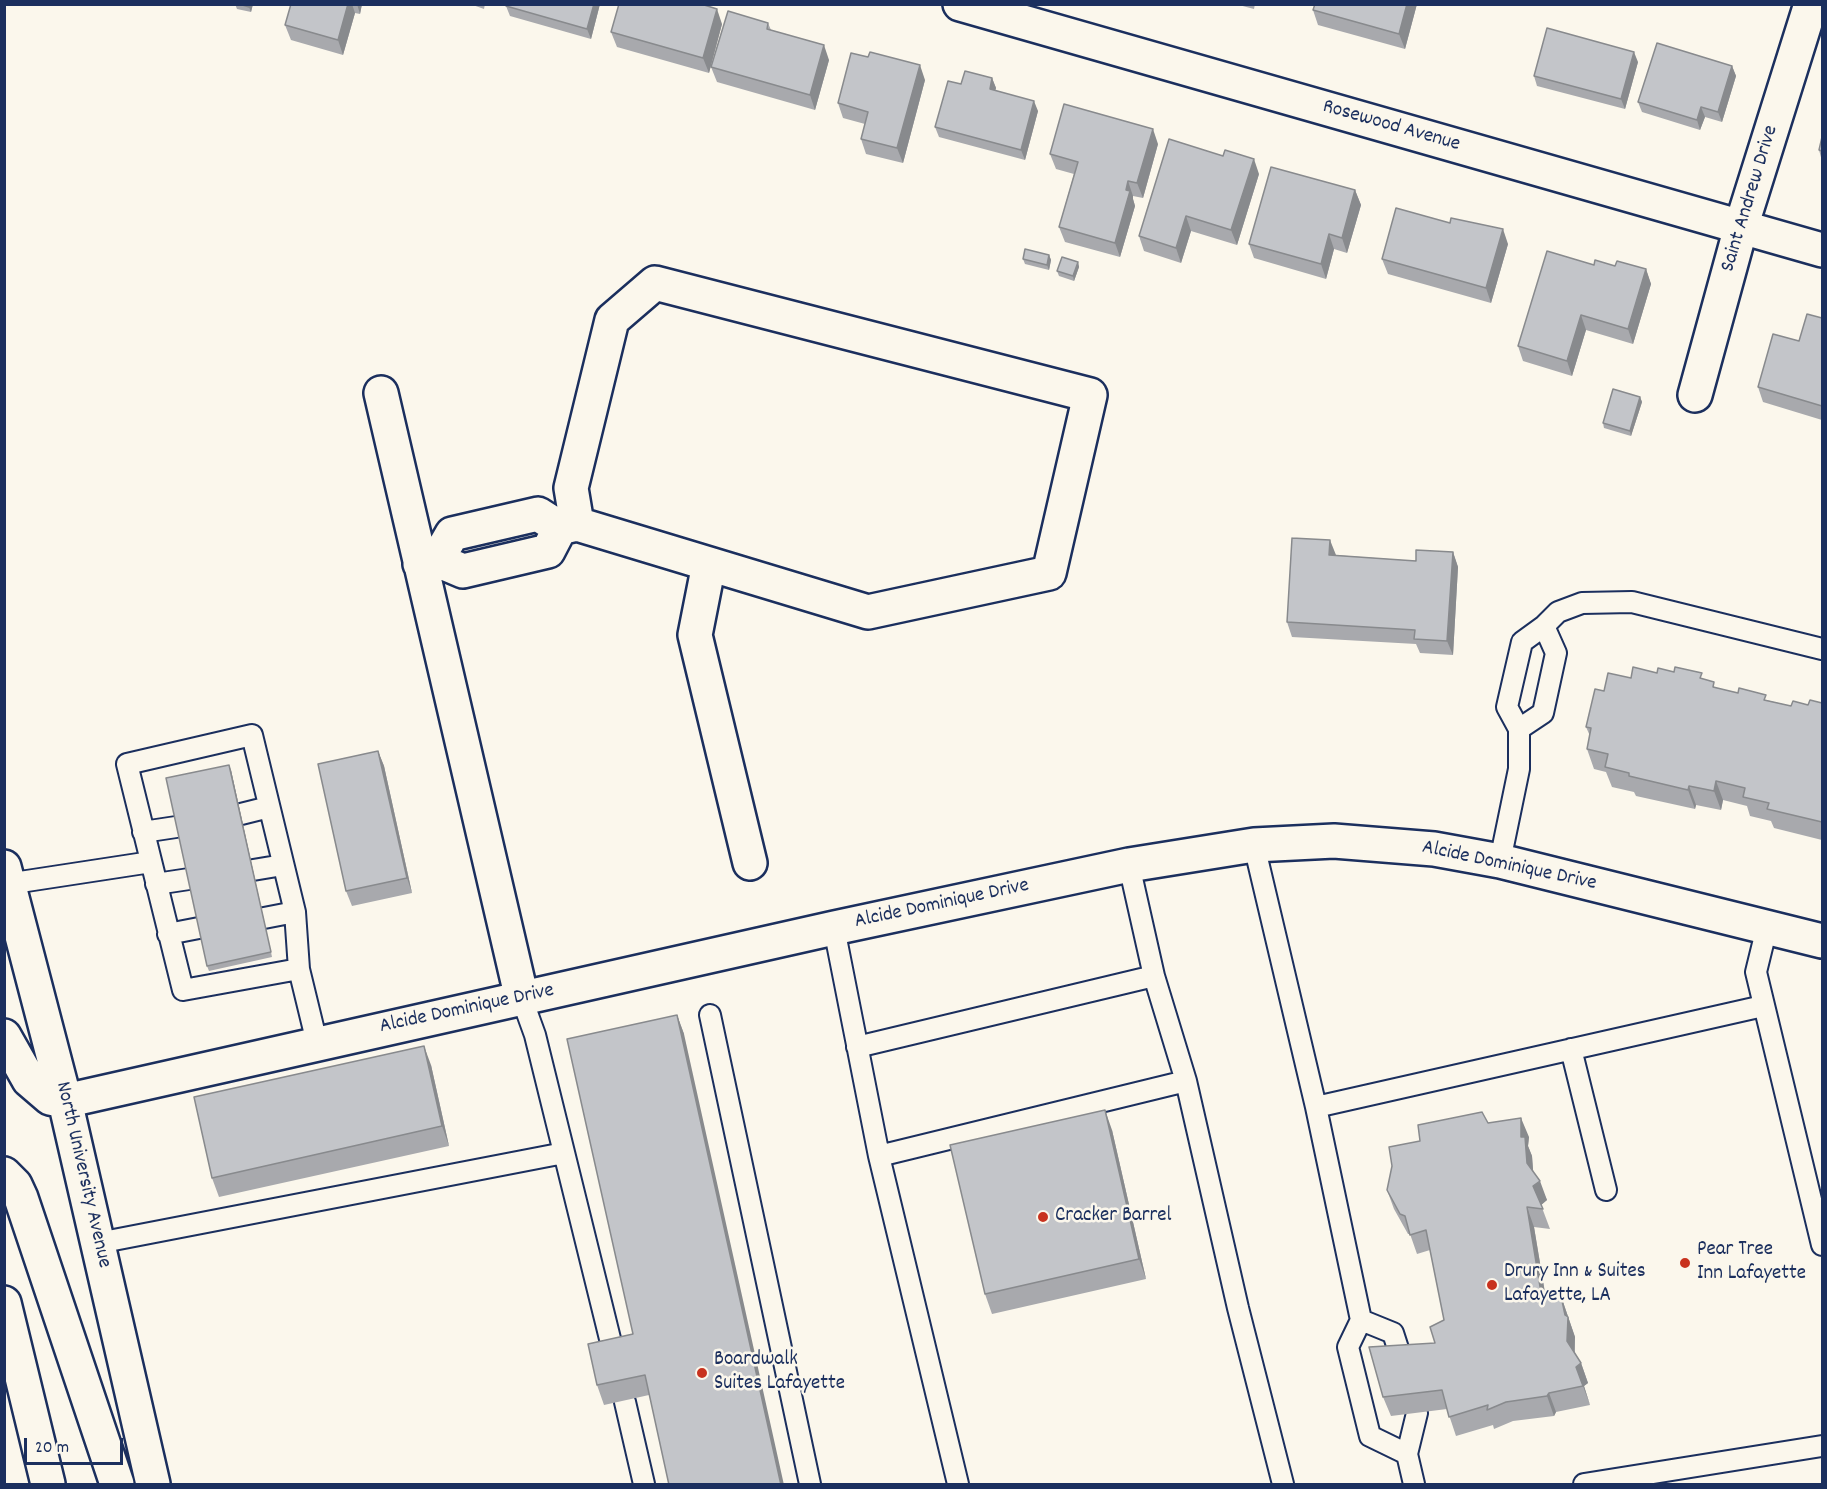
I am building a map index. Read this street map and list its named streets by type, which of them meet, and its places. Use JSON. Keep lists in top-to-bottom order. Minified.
{"streets":{"street":["Rosewood Avenue","Saint Andrew Drive","Alcide Dominique Drive","North University Avenue"]},"crossings":[["Rosewood Avenue","Saint Andrew Drive"],["Alcide Dominique Drive","North University Avenue"]],"places":["Cracker Barrel","Pear Tree Inn Lafayette","Drury Inn & Suites Lafayette, LA","Boardwalk Suites Lafayette"],"scale_bar":"20 m"}
